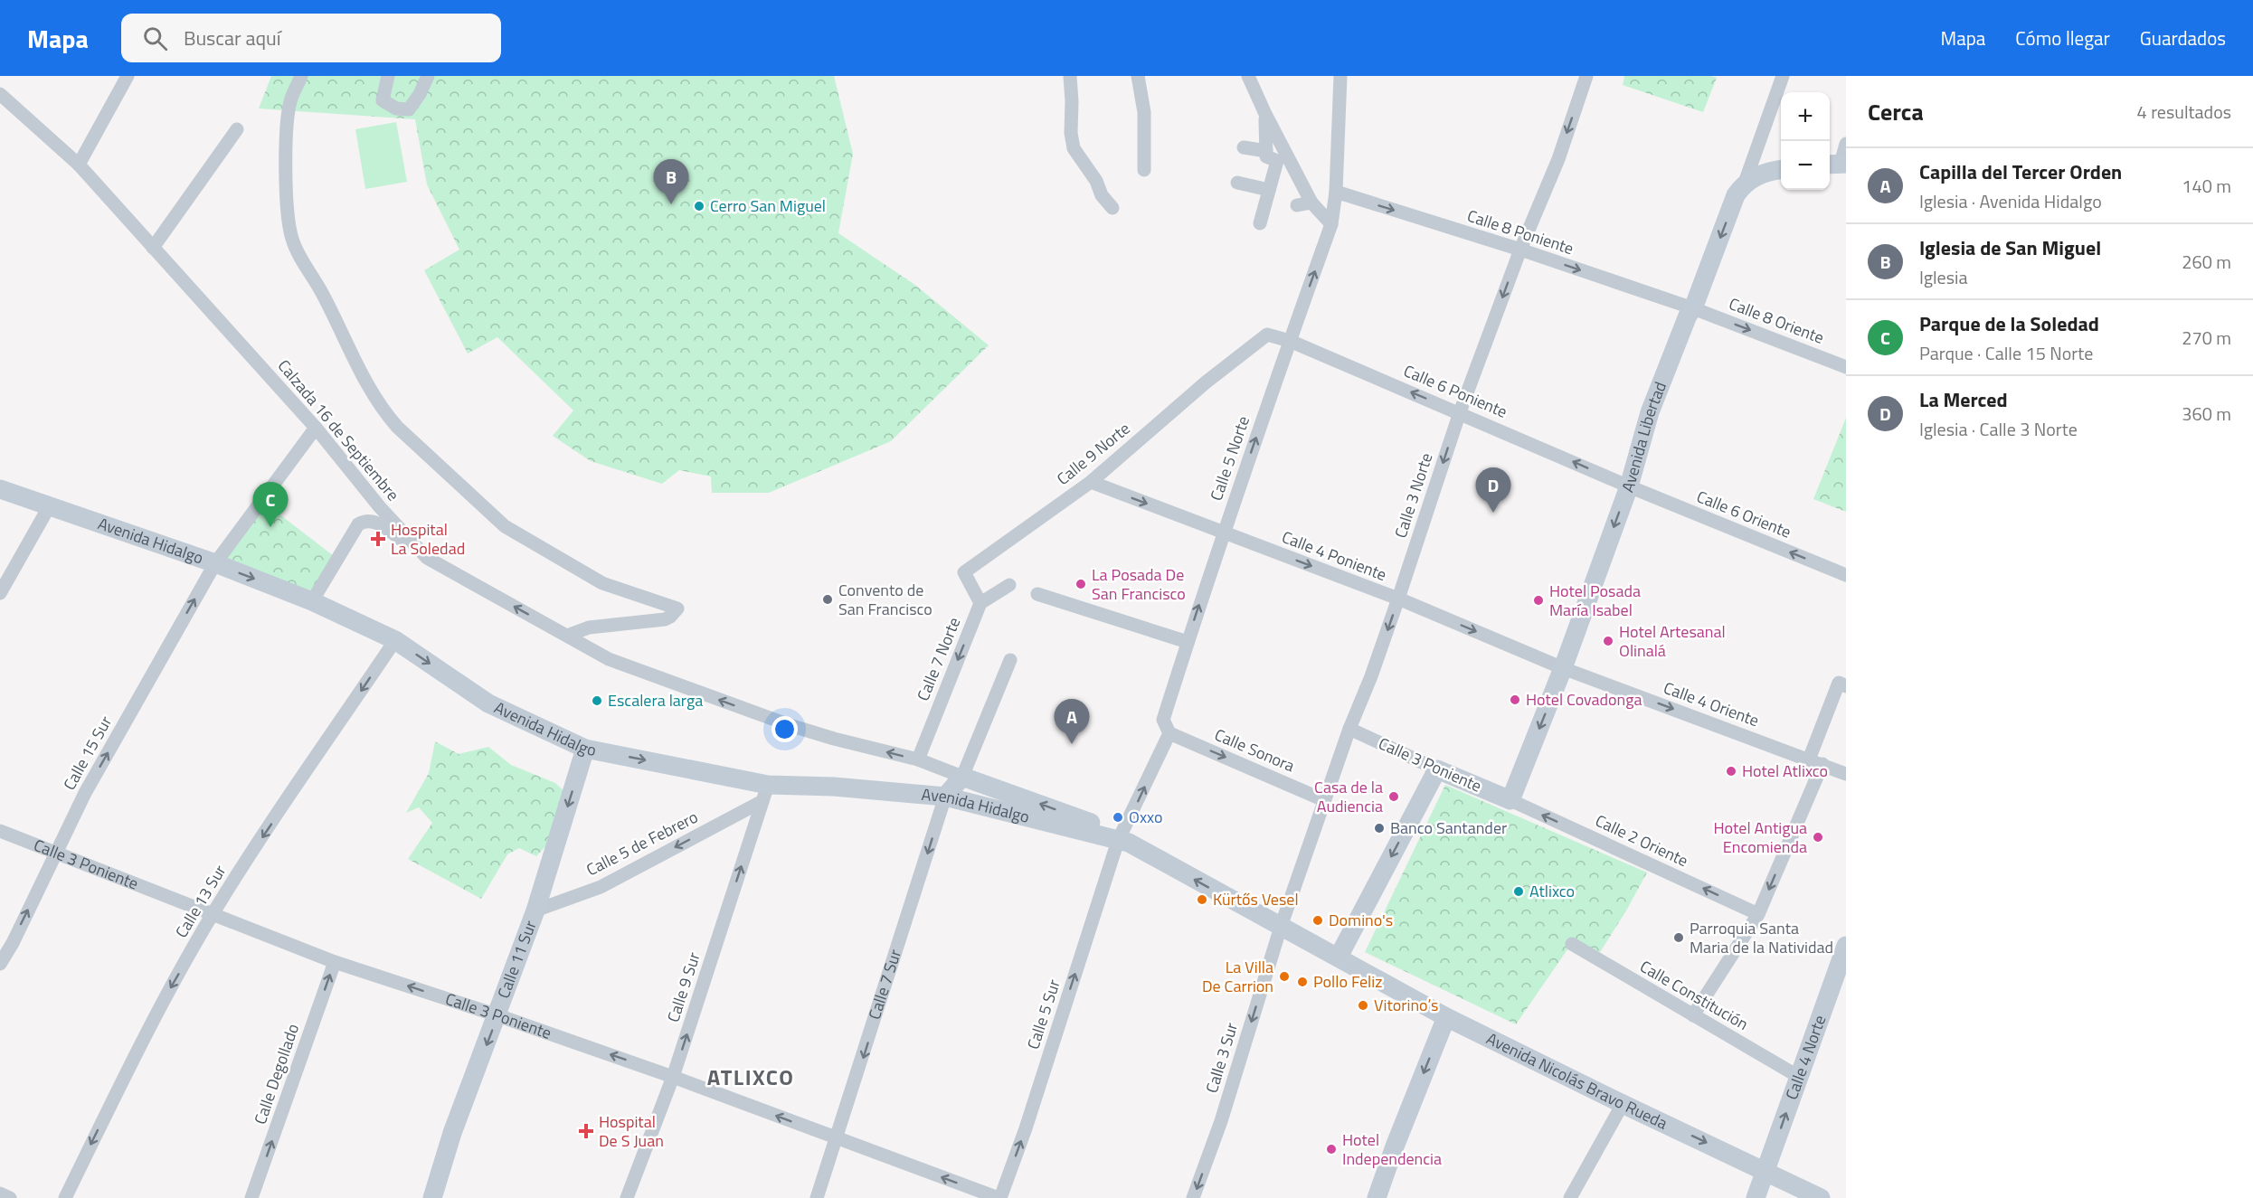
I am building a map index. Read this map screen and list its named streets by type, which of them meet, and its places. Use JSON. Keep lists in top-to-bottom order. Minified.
{"streets":{"street":["Calle 8 Poniente","Calle 8 Oriente","Calle 6 Poniente","Calzada 16 de Septiembre","Avenida Libertad","Calle 9 Norte","Calle 5 Norte","Calle 3 Norte","Calle 6 Oriente","Avenida Hidalgo","Calle 4 Poniente","Calle 7 Norte","Calle 4 Oriente","Calle Sonora","Calle 15 Sur","Calle 3 Poniente","Calle 2 Oriente","Calle 5 de Febrero","Calle 13 Sur","Calle 11 Sur","Calle 7 Sur","Calle 9 Sur","Calle Constitución","Calle 5 Sur","Calle 3 Sur","Calle 4 Norte","Calle Degollado","Avenida Nicolás Bravo Rueda"]},"crossings":[["Calle 8 Poniente","Calle 8 Oriente"],["Calle 8 Poniente","Avenida Libertad"],["Calle 8 Poniente","Calle 5 Norte"],["Calle 8 Poniente","Calle 3 Norte"],["Calle 8 Oriente","Avenida Libertad"],["Calle 6 Poniente","Avenida Libertad"],["Calle 6 Poniente","Calle 9 Norte"],["Calle 6 Poniente","Calle 5 Norte"],["Calle 6 Poniente","Calle 3 Norte"],["Calle 6 Poniente","Calle 6 Oriente"],["Calzada 16 de Septiembre","Avenida Hidalgo"],["Calzada 16 de Septiembre","Calle 7 Norte"],["Calzada 16 de Septiembre","Calle 15 Sur"],["Calzada 16 de Septiembre","Calle 7 Sur"],["Avenida Libertad","Calle 6 Oriente"],["Avenida Libertad","Calle 4 Poniente"],["Avenida Libertad","Calle 4 Oriente"],["Avenida Libertad","Calle 3 Poniente"],["Avenida Libertad","Calle 2 Oriente"],["Calle 9 Norte","Calle 4 Poniente"],["Calle 9 Norte","Calle 7 Norte"],["Calle 5 Norte","Calle 4 Poniente"],["Calle 5 Norte","Calle Sonora"],["Calle 3 Norte","Avenida Hidalgo"],["Calle 3 Norte","Calle 4 Poniente"],["Calle 3 Norte","Calle Sonora"],["Calle 3 Norte","Calle 3 Poniente"],["Calle 3 Norte","Calle 3 Sur"],["Avenida Hidalgo","Calle 15 Sur"],["Avenida Hidalgo","Calle 5 de Febrero"],["Avenida Hidalgo","Calle 13 Sur"],["Avenida Hidalgo","Calle 11 Sur"],["Avenida Hidalgo","Calle 7 Sur"],["Avenida Hidalgo","Calle 9 Sur"],["Avenida Hidalgo","Calle 5 Sur"],["Avenida Hidalgo","Calle 3 Sur"],["Avenida Hidalgo","Avenida Nicolás Bravo Rueda"],["Calle 4 Poniente","Calle 4 Oriente"],["Calle 15 Sur","Calle 3 Poniente"],["Calle 3 Poniente","Calle 2 Oriente"],["Calle 3 Poniente","Calle 13 Sur"],["Calle 3 Poniente","Calle 11 Sur"],["Calle 3 Poniente","Calle 7 Sur"],["Calle 3 Poniente","Calle 9 Sur"],["Calle 3 Poniente","Calle 5 Sur"],["Calle 3 Poniente","Calle Degollado"],["Calle 5 de Febrero","Calle 11 Sur"],["Calle 5 de Febrero","Calle 9 Sur"],["Calle Constitución","Calle 4 Norte"],["Calle 4 Norte","Avenida Nicolás Bravo Rueda"]],"one_way":["Calle 8 Poniente","Calle 8 Oriente","Calle 6 Poniente","Calzada 16 de Septiembre","Avenida Libertad","Calle 5 Norte","Calle 3 Norte","Calle 6 Oriente","Calle 4 Poniente","Calle 4 Oriente","Calle Sonora","Calle 15 Sur","Calle 3 Poniente","Calle 2 Oriente","Calle 5 de Febrero","Calle 13 Sur","Calle 11 Sur","Calle 7 Sur","Calle 9 Sur","Calle 5 Sur","Calle 3 Sur","Calle 4 Norte","Calle Degollado"],"districts":["ATLIXCO"],"places":{"other":["Cerro San Miguel","La Posada De San Francisco","Convento de San Francisco","Hotel Posada María Isabel","Hotel Artesanal Olinalá","Hotel Covadonga","Escalera larga","Hotel Atlixco","Casa de la Audiencia","Oxxo","Banco Santander","Hotel Antigua Encomienda","Atlixco","Kürtős Vesel","Domino's","Parroquia Santa Maria de la Natividad","La Villa De Carrion","Pollo Feliz","Vitorino’s","Hotel Independencia"],"health":["Hospital La Soledad","Hospital De S Juan"]},"page":{"header":"Mapa","search":"Buscar aquí","nav":["Mapa","Cómo llegar","Guardados"],"heading":["Cerca","4 resultados"],"map_buttons":["+","−"],"list":[{"mark":"A","name":"Capilla del Tercer Orden","note":"Iglesia · Avenida Hidalgo","value":"140 m"},{"mark":"B","name":"Iglesia de San Miguel","note":"Iglesia","value":"260 m"},{"mark":"C","name":"Parque de la Soledad","note":"Parque · Calle 15 Norte","value":"270 m"},{"mark":"D","name":"La Merced","note":"Iglesia · Calle 3 Norte","value":"360 m"}],"pins":["B","D","C","A"]}}
